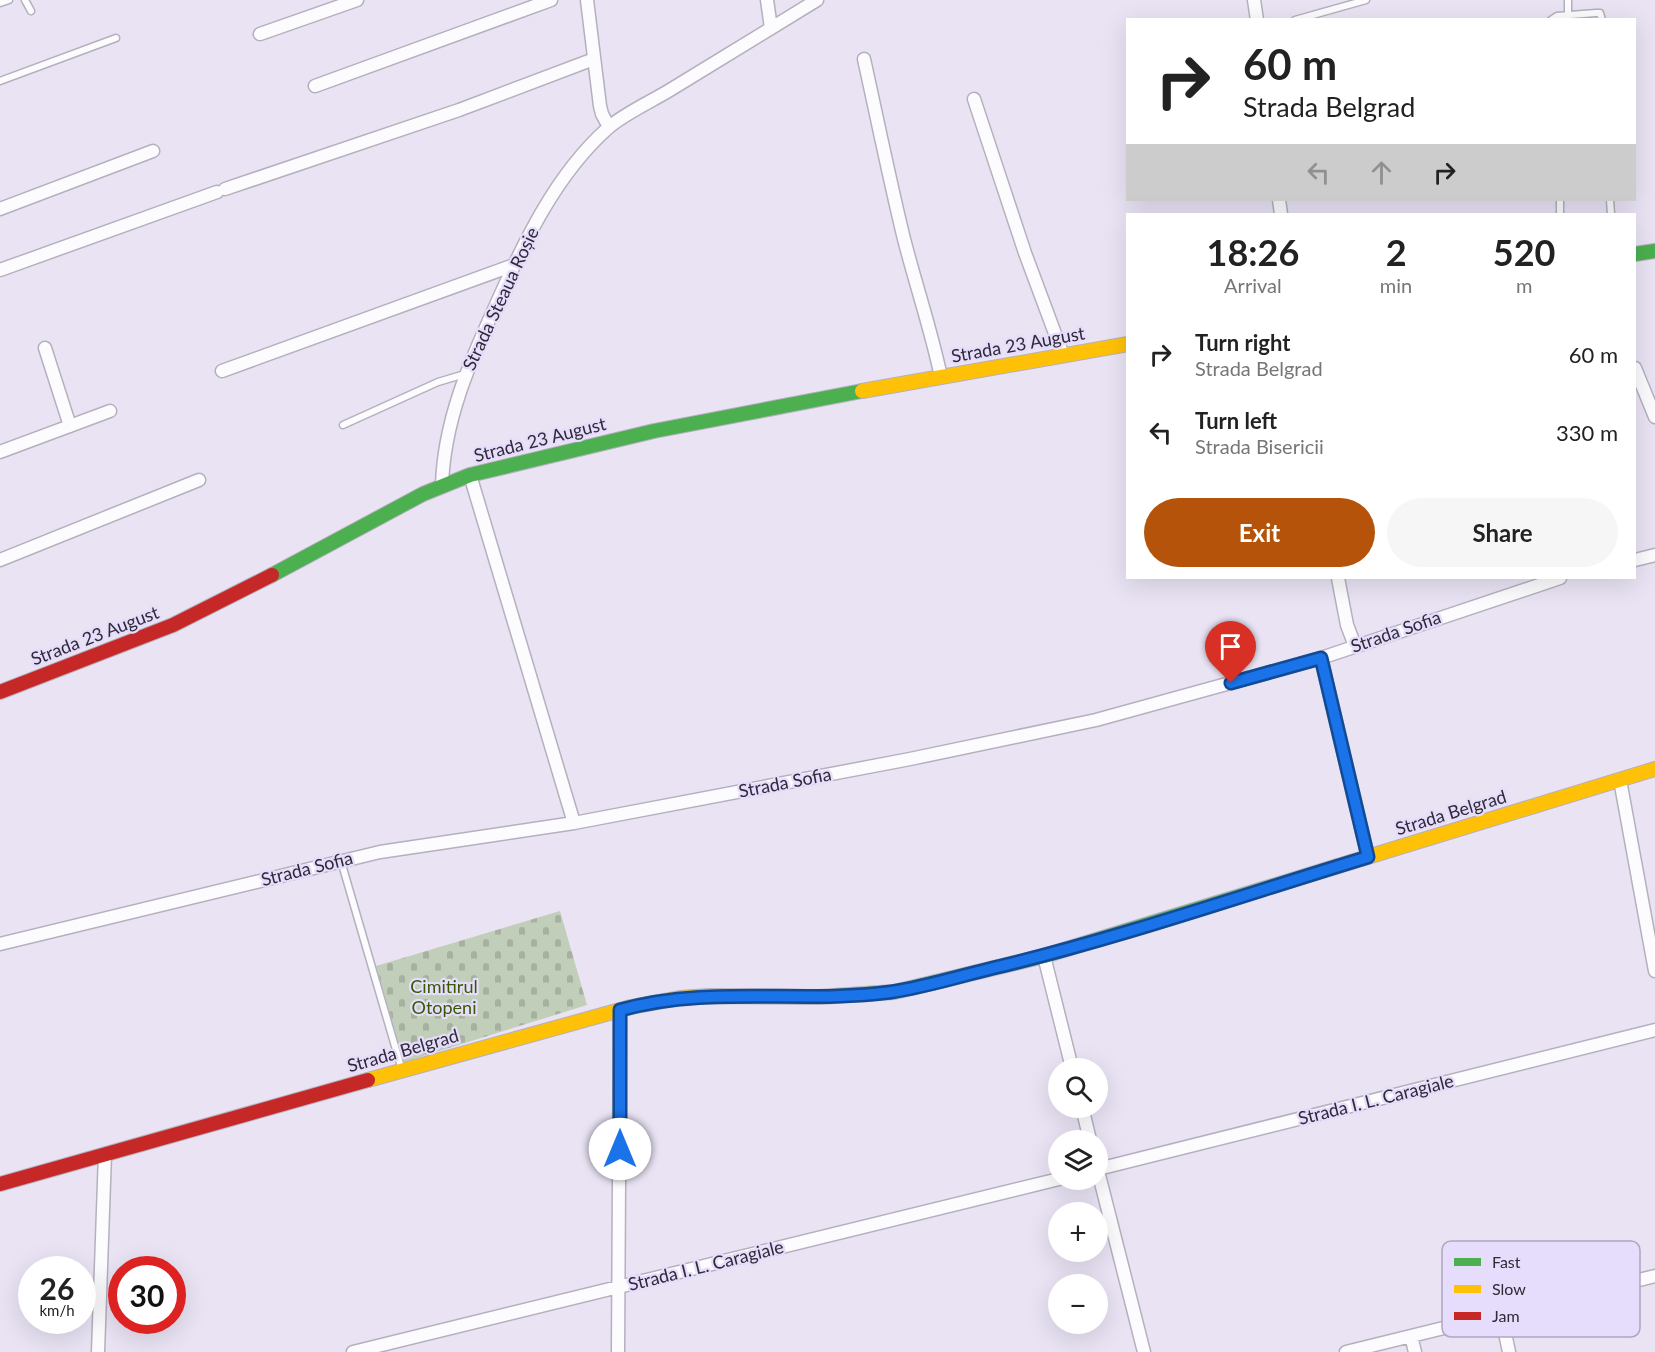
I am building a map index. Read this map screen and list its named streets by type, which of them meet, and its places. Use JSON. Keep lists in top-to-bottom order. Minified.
{"streets":{"street":["Strada Steaua Roșie","Strada 23 August","Strada Sofia","Strada Belgrad","Strada I. L. Caragiale"]},"crossings":[["Strada Steaua Roșie","Strada 23 August"]],"parks":["Cimitirul Otopeni"],"legend":["Fast","Slow","Jam"],"page":{"turn":["60 m","Strada Belgrad"],"eta":["18:26","Arrival","2","min","520","m"],"list":[{"name":"Turn right","note":"Strada Belgrad","value":"60 m"},{"name":"Turn left","note":"Strada Bisericii","value":"330 m"}],"buttons":["Exit","Share"],"map_buttons":["+","−"],"speed":"26 km/h","limit":"30"}}
